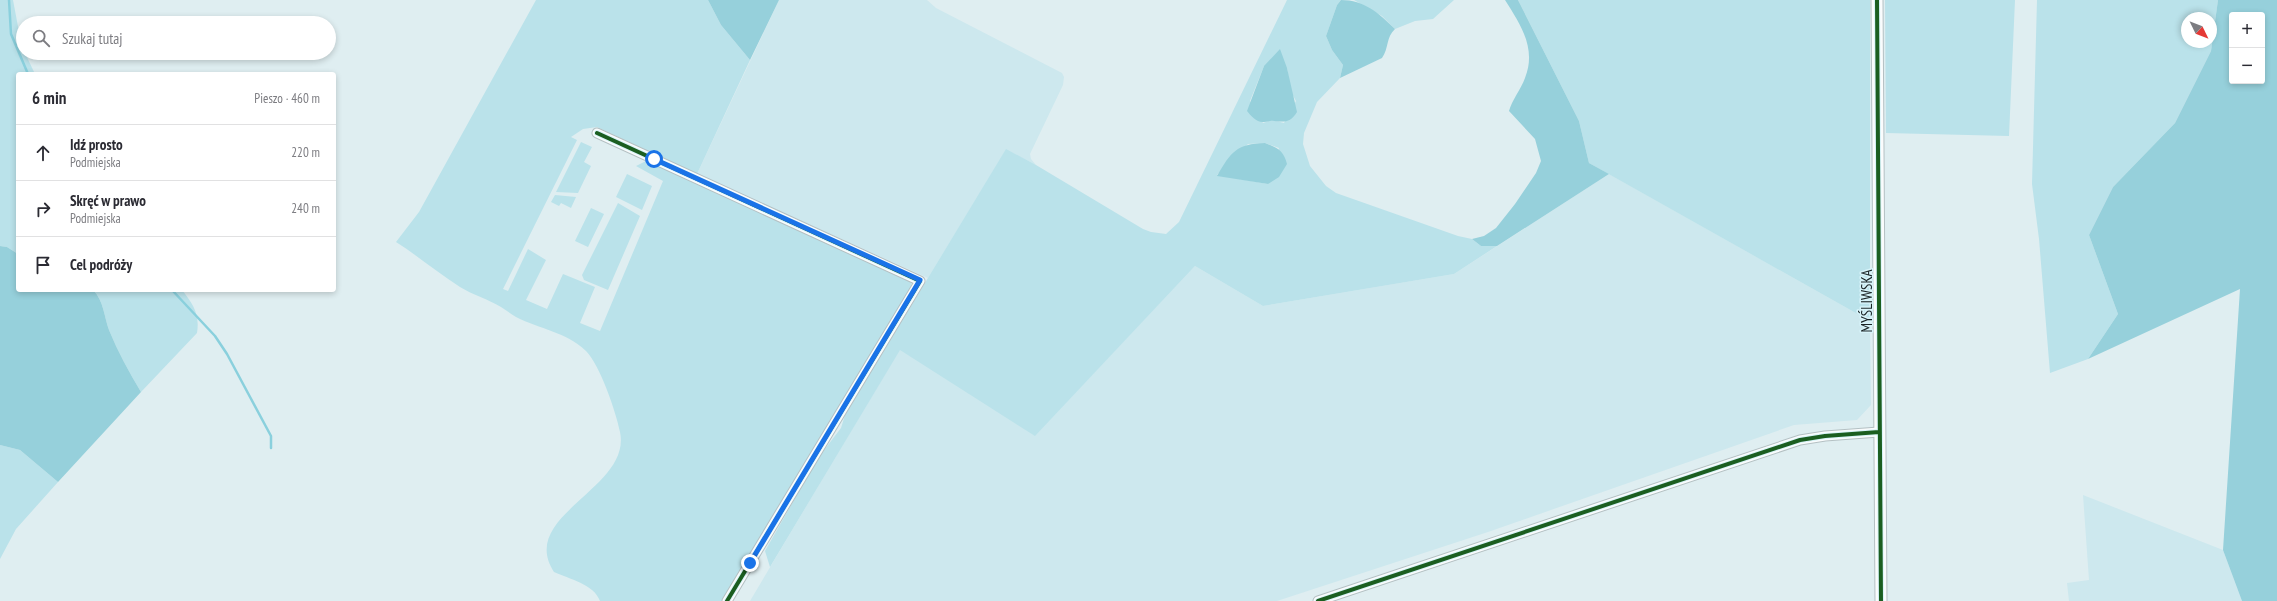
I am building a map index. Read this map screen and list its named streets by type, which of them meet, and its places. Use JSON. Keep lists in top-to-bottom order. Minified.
{"streets":{"street":["MYŚLIWSKA"]},"north":"bottom right","page":{"map_buttons":["+","−"],"search":"Szukaj tutaj","heading":["6 min","Pieszo · 460 m"],"list":[["Idź prosto","Podmiejska","220 m"],["Skręć w prawo","Podmiejska","240 m"],"Cel podróży"]}}
